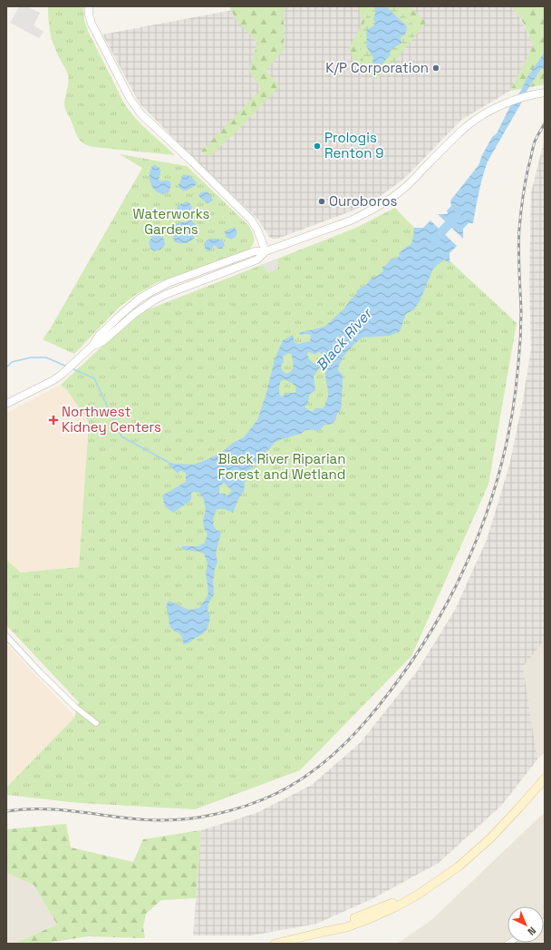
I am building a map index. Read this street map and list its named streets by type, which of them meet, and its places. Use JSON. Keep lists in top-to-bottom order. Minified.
{"water":["Black River"],"parks":["Waterworks Gardens","Black River Riparian Forest and Wetland"],"places":{"other":["K/P Corporation","Prologis Renton 9","Ouroboros"],"health":["Northwest Kidney Centers"]},"north":"bottom right"}
